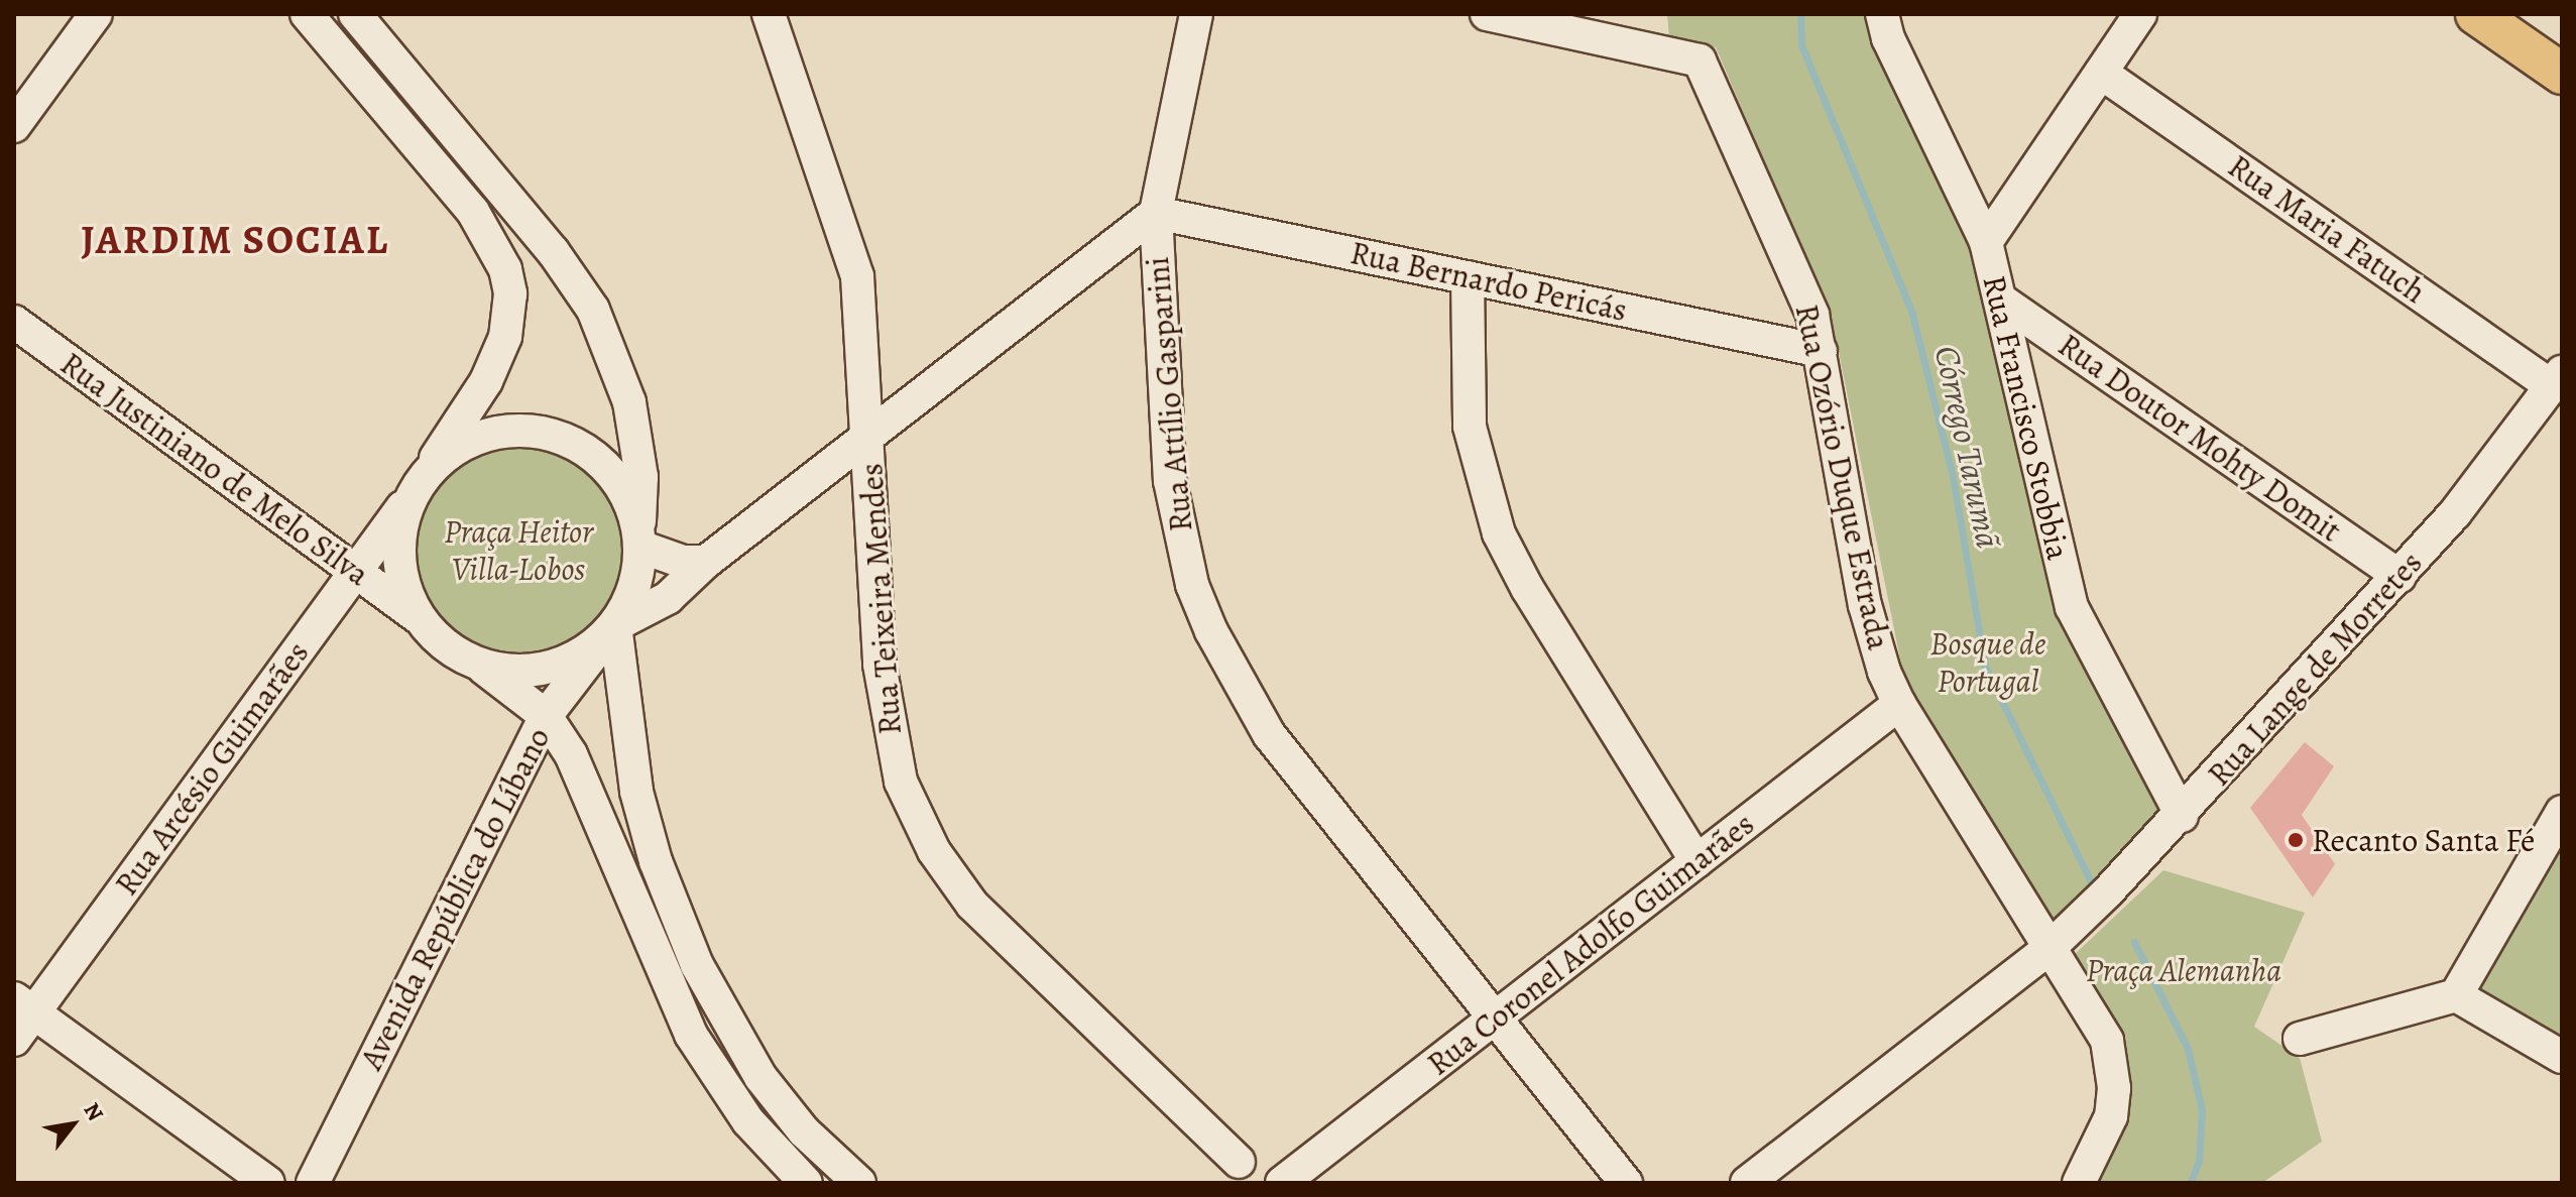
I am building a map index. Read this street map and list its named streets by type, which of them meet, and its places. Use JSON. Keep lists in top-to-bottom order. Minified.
{"streets":{"street":["Rua Maria Fatuch","Rua Bernardo Pericás","Rua Attílio Gasparini","Rua Francisco Stobbia","Rua Doutor Mohty Domit","Rua Justiniano de Melo Silva","Rua Ozório Duque Estrada","Rua Teixeira Mendes","Rua Lange de Morretes","Rua Arcésio Guimarães","Avenida República do Líbano","Rua Coronel Adolfo Guimarães"]},"crossings":[["Rua Maria Fatuch","Rua Lange de Morretes"],["Rua Bernardo Pericás","Rua Attílio Gasparini"],["Rua Bernardo Pericás","Rua Ozório Duque Estrada"],["Rua Attílio Gasparini","Rua Coronel Adolfo Guimarães"],["Rua Francisco Stobbia","Rua Doutor Mohty Domit"],["Rua Francisco Stobbia","Rua Lange de Morretes"],["Rua Doutor Mohty Domit","Rua Lange de Morretes"],["Rua Justiniano de Melo Silva","Rua Arcésio Guimarães"],["Rua Justiniano de Melo Silva","Avenida República do Líbano"],["Rua Ozório Duque Estrada","Rua Lange de Morretes"],["Rua Ozório Duque Estrada","Rua Coronel Adolfo Guimarães"],["Rua Arcésio Guimarães","Avenida República do Líbano"]],"districts":["JARDIM SOCIAL"],"water":["Córrego Tarumã"],"parks":["Praça Heitor Villa-Lobos","Bosque de Portugal","Praça Alemanha"],"places":["Recanto Santa Fé"],"north":"top right"}
